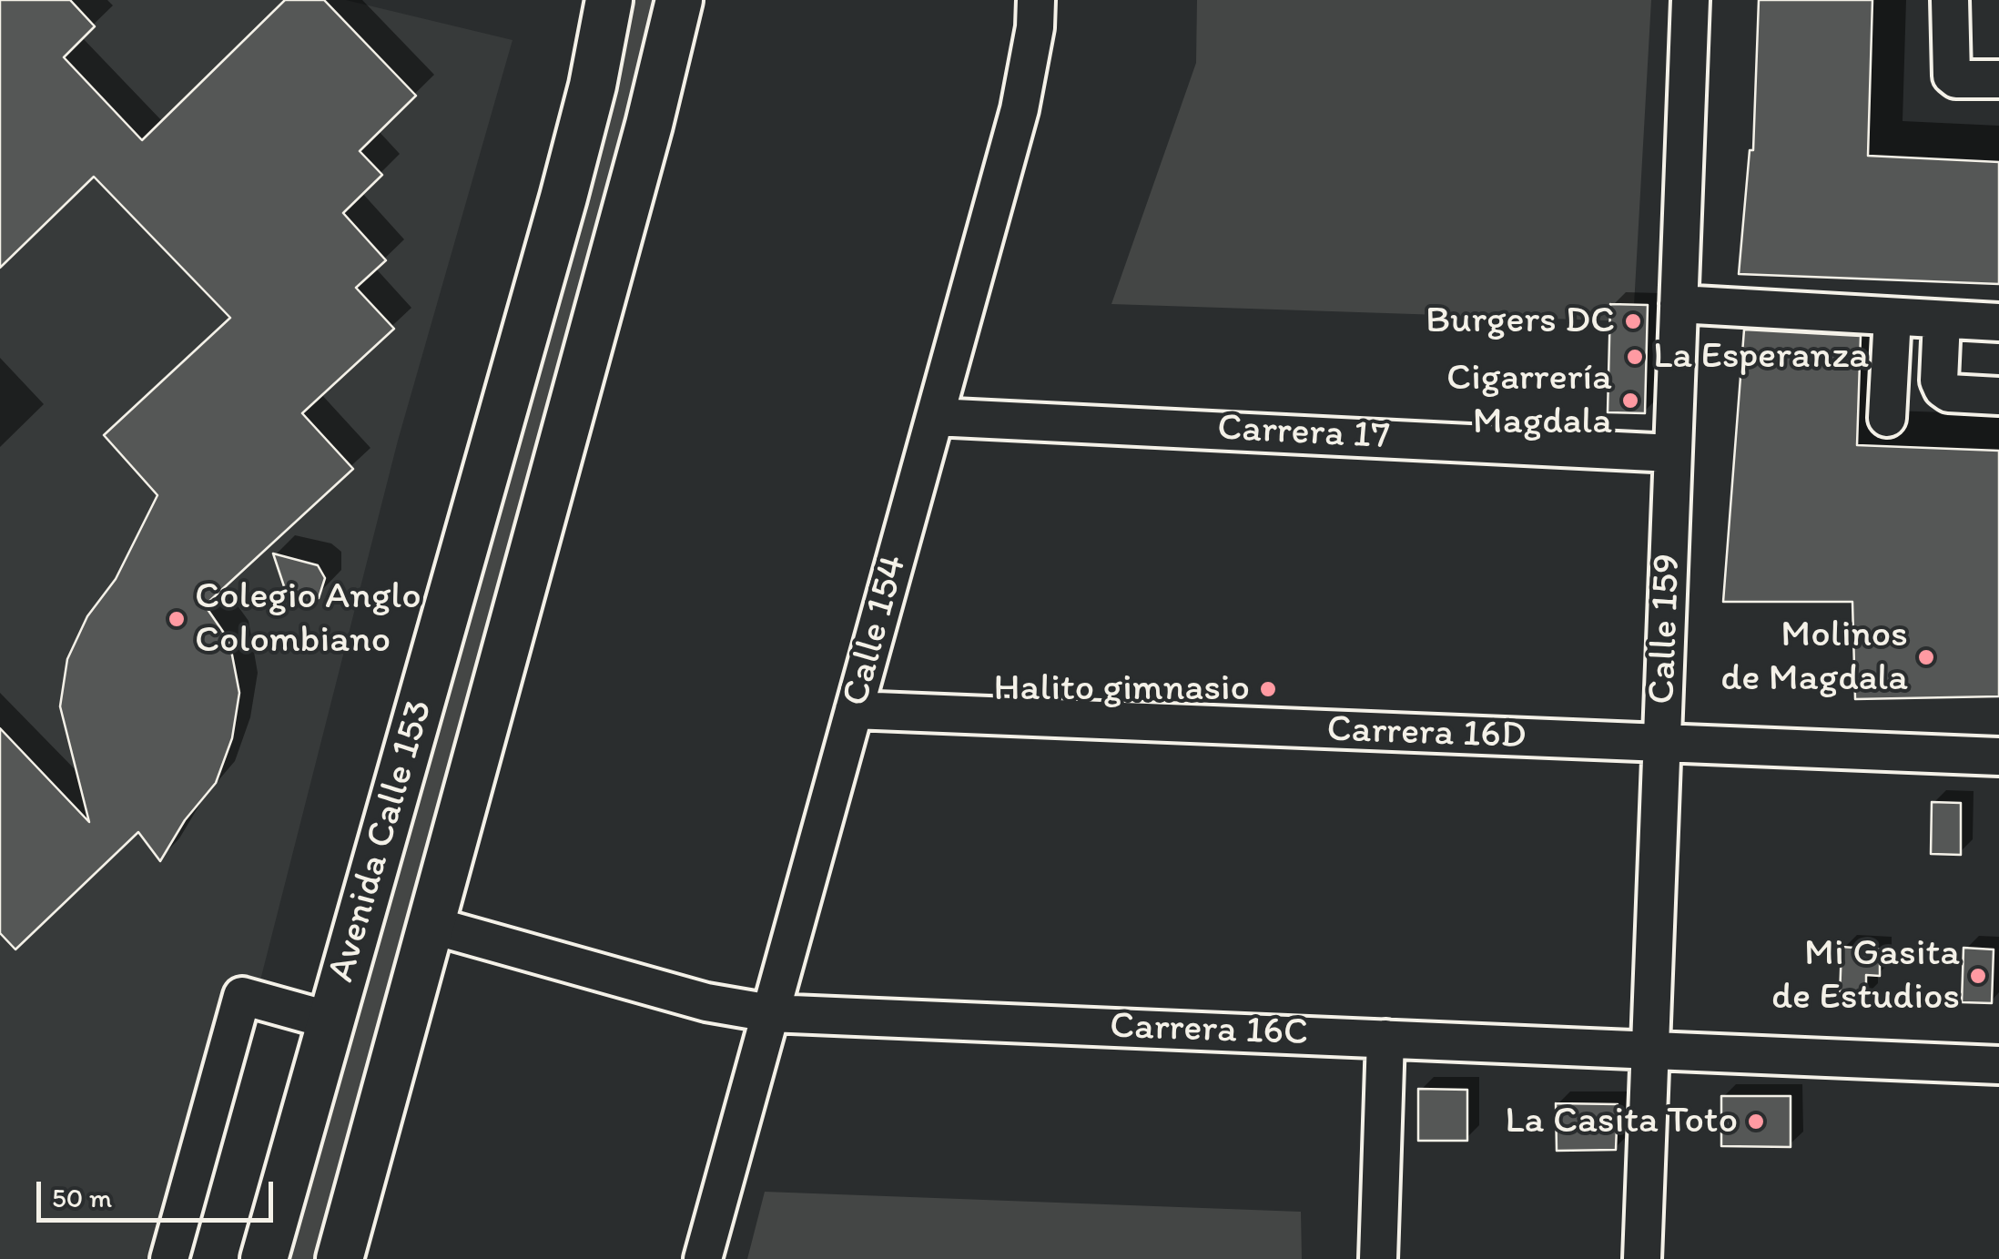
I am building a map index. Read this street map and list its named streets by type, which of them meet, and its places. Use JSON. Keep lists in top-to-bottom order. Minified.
{"streets":{"main road":["Avenida Calle 153"],"street":["Carrera 17","Calle 159","Calle 154","Carrera 16D","Carrera 16C"]},"crossings":[["Carrera 17","Calle 159"],["Carrera 17","Calle 154"],["Calle 159","Carrera 16D"],["Calle 159","Carrera 16C"],["Calle 154","Carrera 16D"],["Calle 154","Carrera 16C"],["Avenida Calle 153","Carrera 16C"]],"places":["Burgers DC","La Esperanza","Cigarrería Magdala","Colegio Anglo Colombiano","Molinos de Magdala","Halito gimnasio","Mi Gasita de Estudios","La Casita Toto"],"scale_bar":"50 m"}
